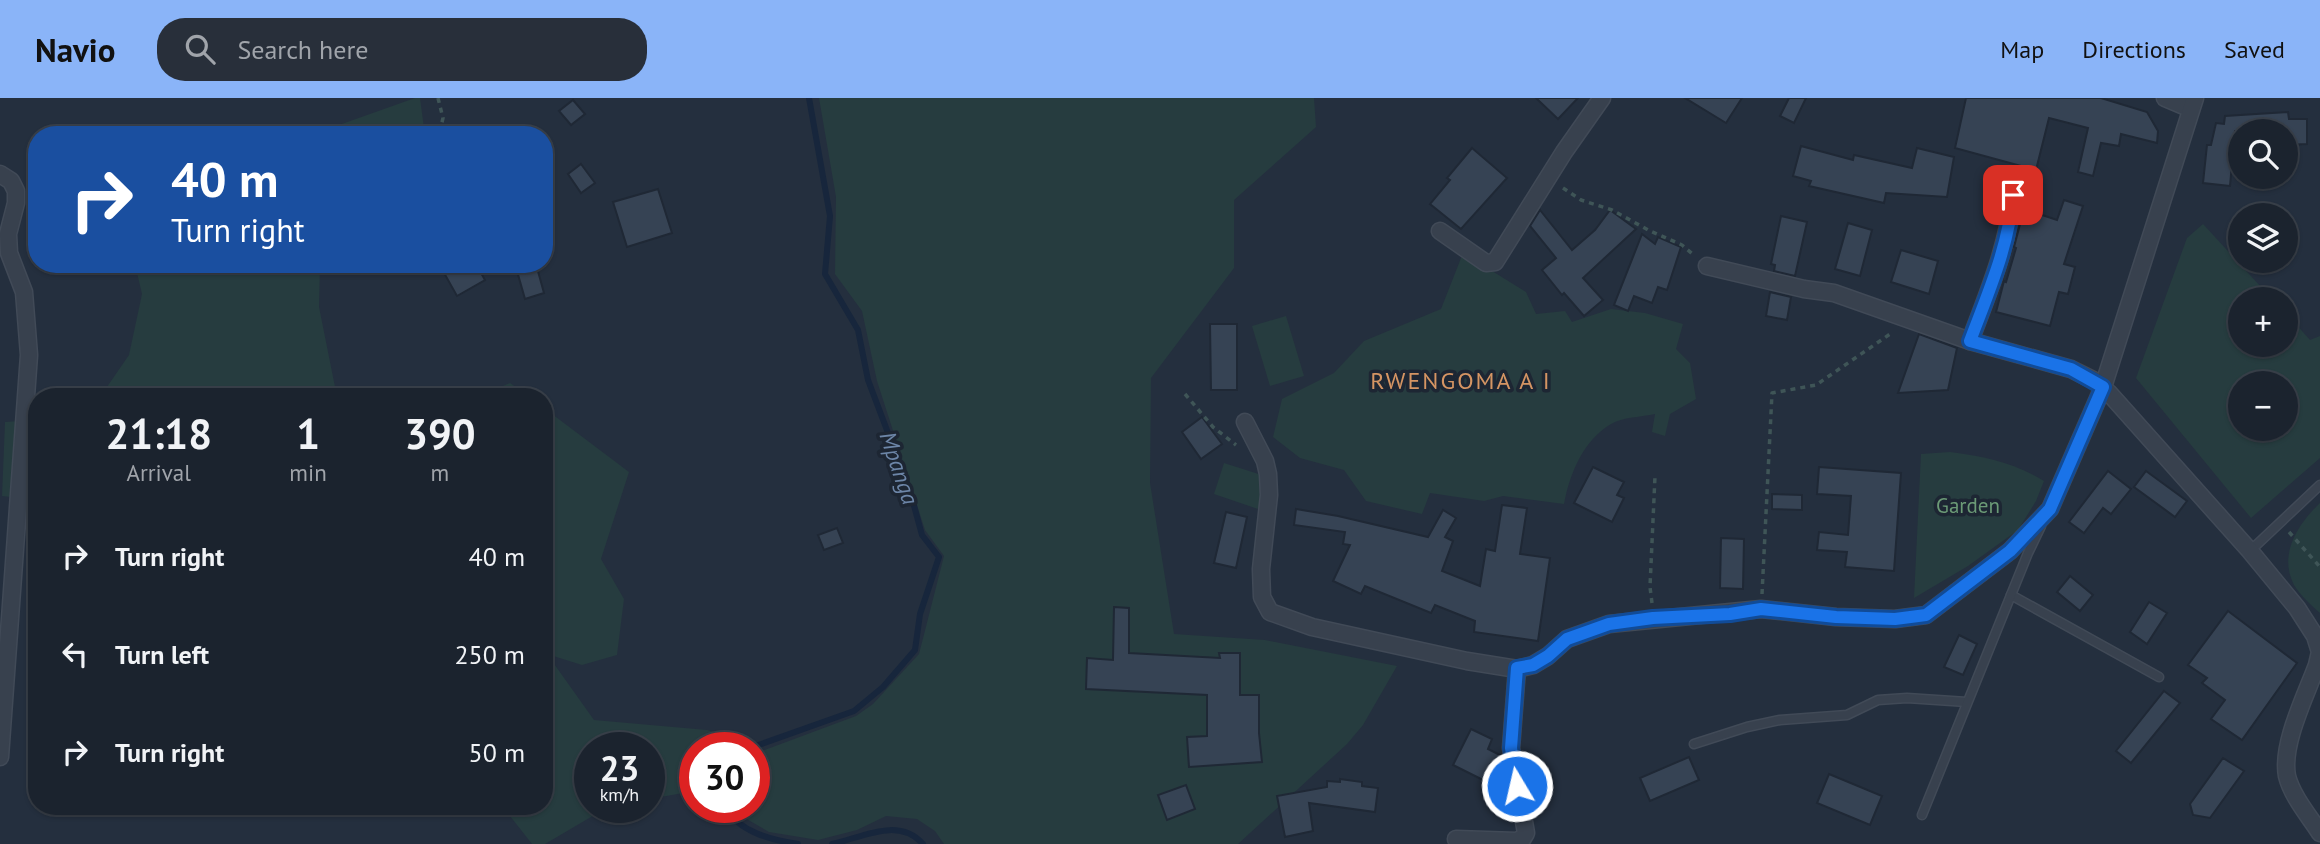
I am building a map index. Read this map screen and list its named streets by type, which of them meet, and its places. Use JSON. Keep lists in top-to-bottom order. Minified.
{"districts":["RWENGOMA A I"],"water":["Mpanga"],"parks":["Garden"],"page":{"header":"Navio","search":"Search here","nav":["Map","Directions","Saved"],"map_buttons":["+","−"],"turn":["40 m","Turn right"],"eta":["21:18","Arrival","1","min","390","m"],"list":[{"name":"Turn right","value":"40 m"},{"name":"Turn left","value":"250 m"},{"name":"Turn right","value":"50 m"}],"speed":"23 km/h","limit":"30"}}
